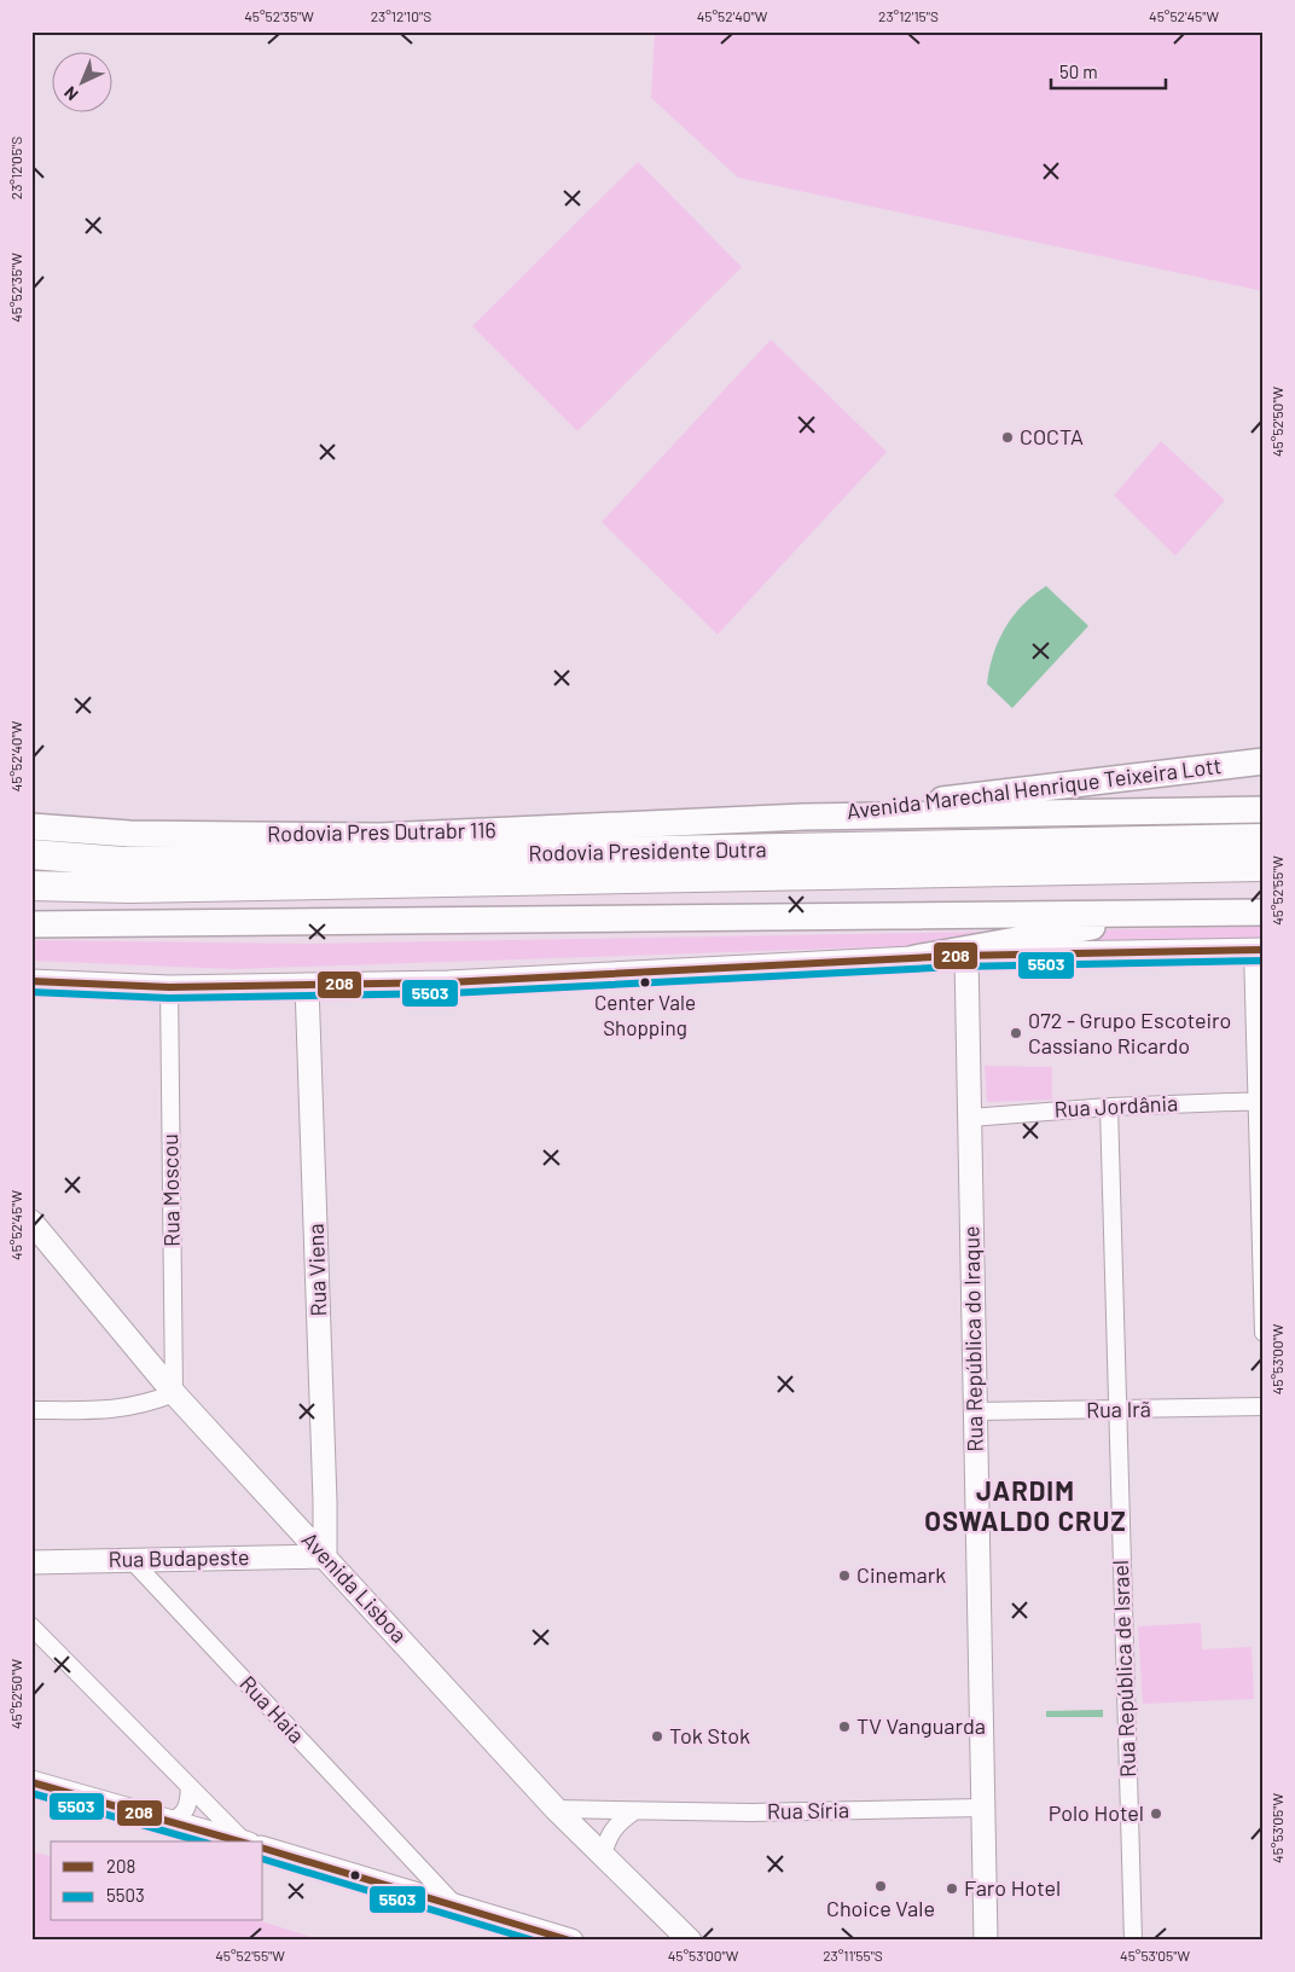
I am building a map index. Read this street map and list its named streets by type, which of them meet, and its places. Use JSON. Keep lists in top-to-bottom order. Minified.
{"streets":{"highway":["Rodovia Presidente Dutra"],"main road":["Avenida Marechal Henrique Teixeira Lott","Rodovia Pres Dutrabr 116","Rua Viena","Rua República do Iraque","Rua Budapeste","Avenida Lisboa"],"street":["Rua Jordânia","Rua Moscou","Rua Irã","Rua República de Israel","Rua Haia","Rua Síria"]},"crossings":[["Avenida Marechal Henrique Teixeira Lott","Rodovia Pres Dutrabr 116"],["Rua Jordânia","Rua República do Iraque"],["Rua Jordânia","Rua República de Israel"],["Rua Moscou","Avenida Lisboa"],["Rua Viena","Rua Budapeste"],["Rua Viena","Avenida Lisboa"],["Rua República do Iraque","Rua Irã"],["Rua República do Iraque","Rua Síria"],["Rua Irã","Rua República de Israel"],["Rua Budapeste","Avenida Lisboa"],["Rua Budapeste","Rua Haia"],["Avenida Lisboa","Rua Síria"]],"districts":["JARDIM OSWALDO CRUZ"],"places":["COCTA","Center Vale Shopping","072 - Grupo Escoteiro Cassiano Ricardo","Cinemark","TV Vanguarda","Tok Stok","Polo Hotel","Choice Vale","Faro Hotel"],"lines":["transit line 208","transit line 5503"],"legend":["208","5503"],"scale_bar":"50 m","north":"bottom left","coordinates":["45°52'35\"W","23°12'10\"S","45°52'40\"W","23°12'15\"S","45°52'45\"W","23°12'05\"S","45°52'50\"W","45°52'55\"W","45°53'00\"W","45°53'05\"W","23°11'55\"S"]}
